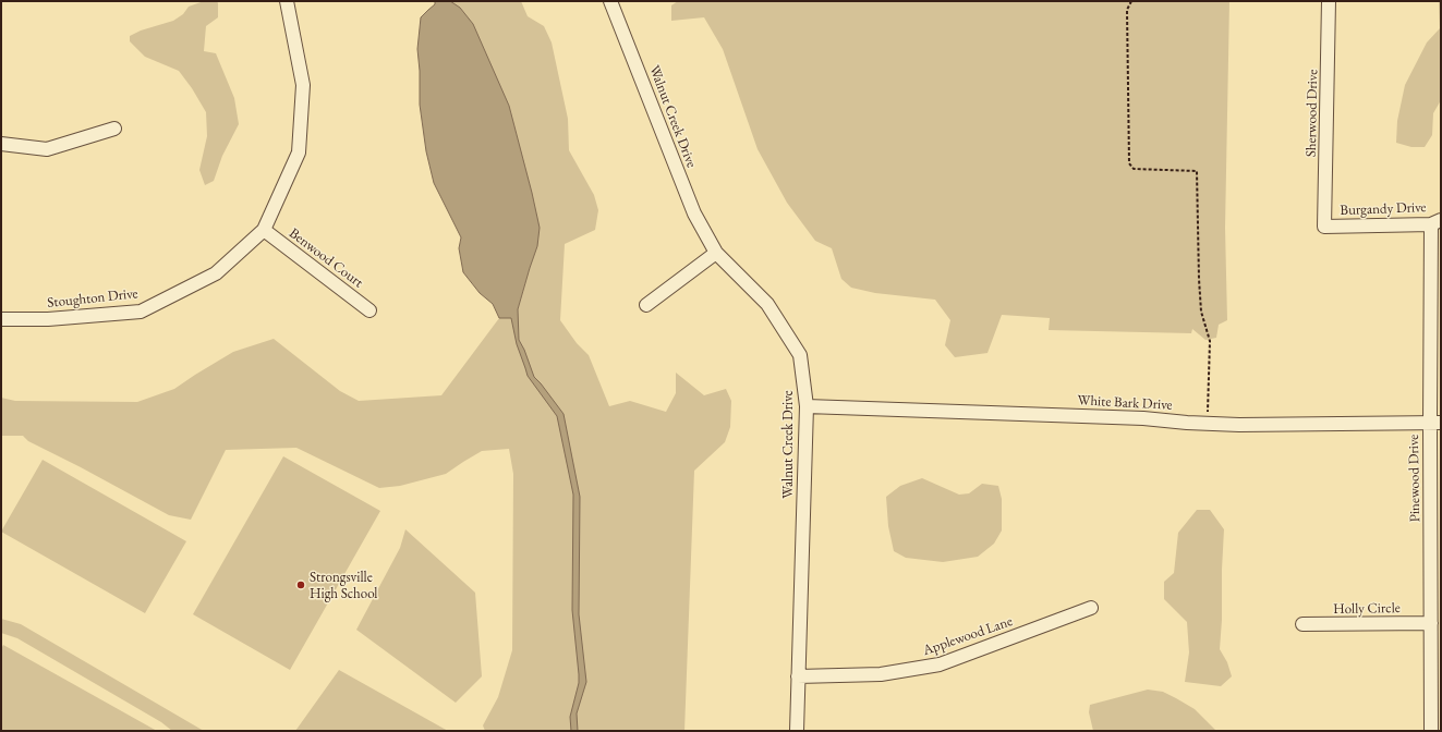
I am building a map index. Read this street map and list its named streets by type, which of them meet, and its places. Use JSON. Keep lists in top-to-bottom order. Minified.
{"streets":{"street":["Sherwood Drive","Walnut Creek Drive","Burgandy Drive","Benwood Court","Stoughton Drive","White Bark Drive","Pinewood Drive","Holly Circle","Applewood Lane"]},"crossings":[["Sherwood Drive","Burgandy Drive"],["Walnut Creek Drive","White Bark Drive"],["Walnut Creek Drive","Applewood Lane"],["Burgandy Drive","Pinewood Drive"],["Benwood Court","Stoughton Drive"],["White Bark Drive","Pinewood Drive"],["Pinewood Drive","Holly Circle"]],"places":["Strongsville High School"]}
